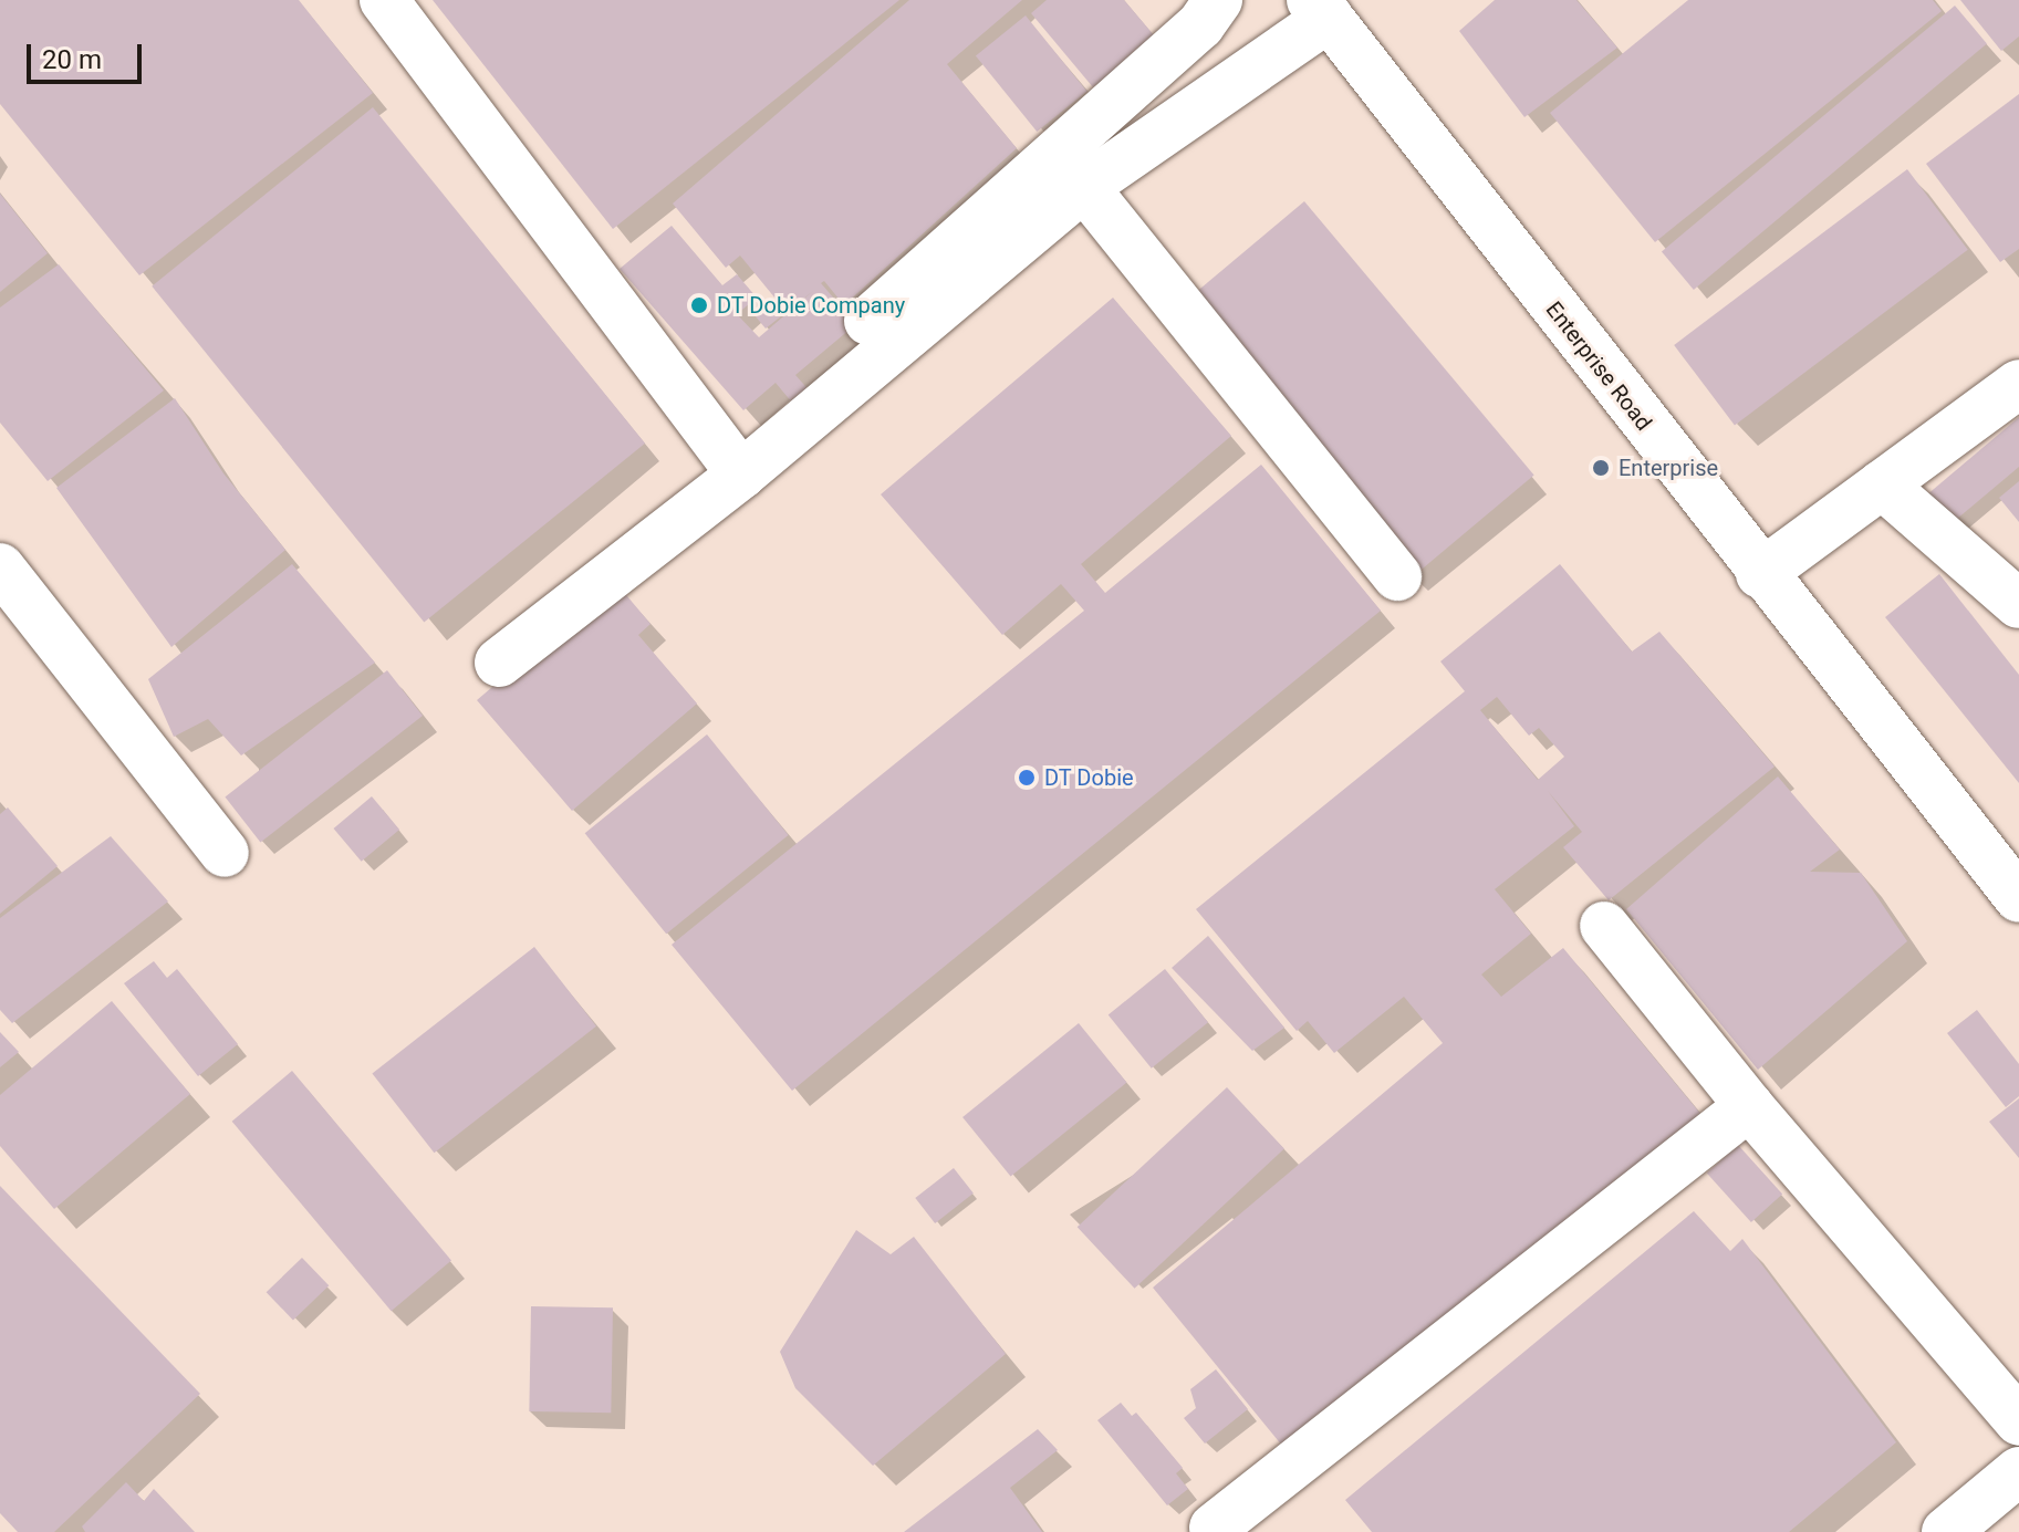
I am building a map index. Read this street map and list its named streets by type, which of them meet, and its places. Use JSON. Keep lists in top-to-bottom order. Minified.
{"streets":{"main road":["Enterprise Road"]},"places":["DT Dobie Company","Enterprise","DT Dobie"],"scale_bar":"20 m"}
